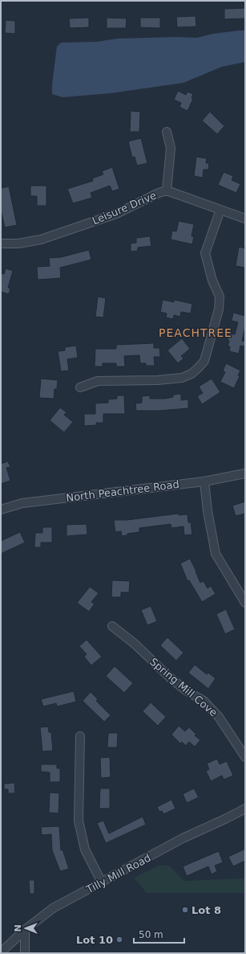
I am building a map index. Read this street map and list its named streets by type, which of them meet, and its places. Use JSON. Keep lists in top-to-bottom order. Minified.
{"streets":{"street":["Leisure Drive","North Peachtree Road","Spring Mill Cove","Tilly Mill Road"]},"districts":["PEACHTREE"],"places":["Lot 8","Lot 10"],"scale_bar":"50 m","north":"left"}
